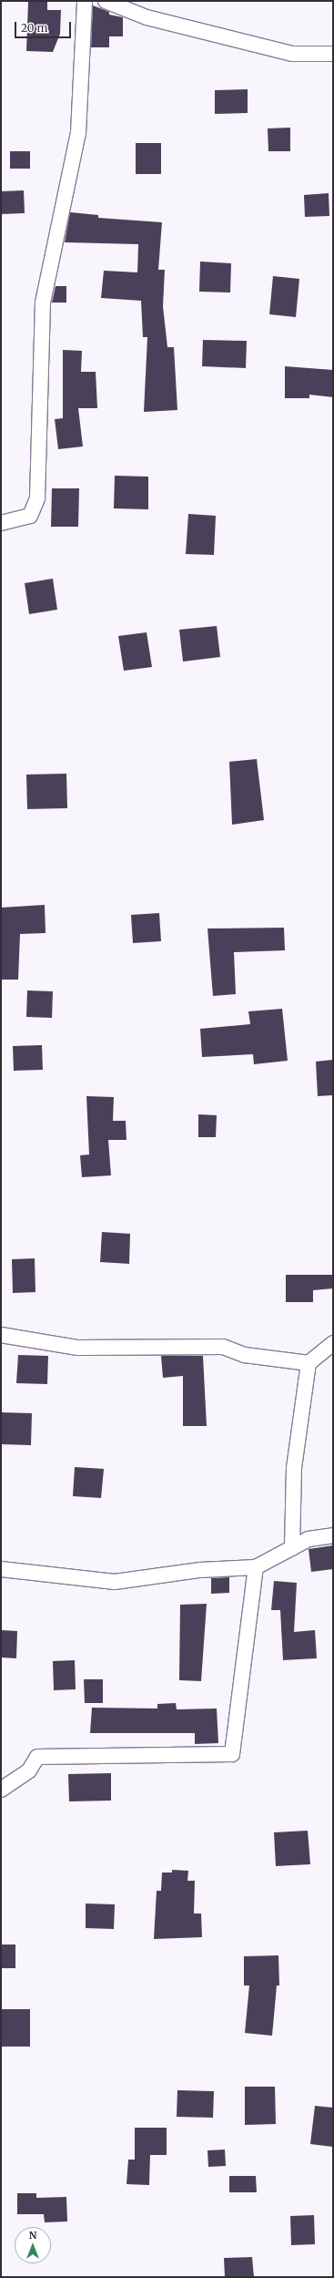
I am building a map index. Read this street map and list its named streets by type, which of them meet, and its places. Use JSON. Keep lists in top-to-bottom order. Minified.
{"scale_bar":"20 m","north":"top"}
